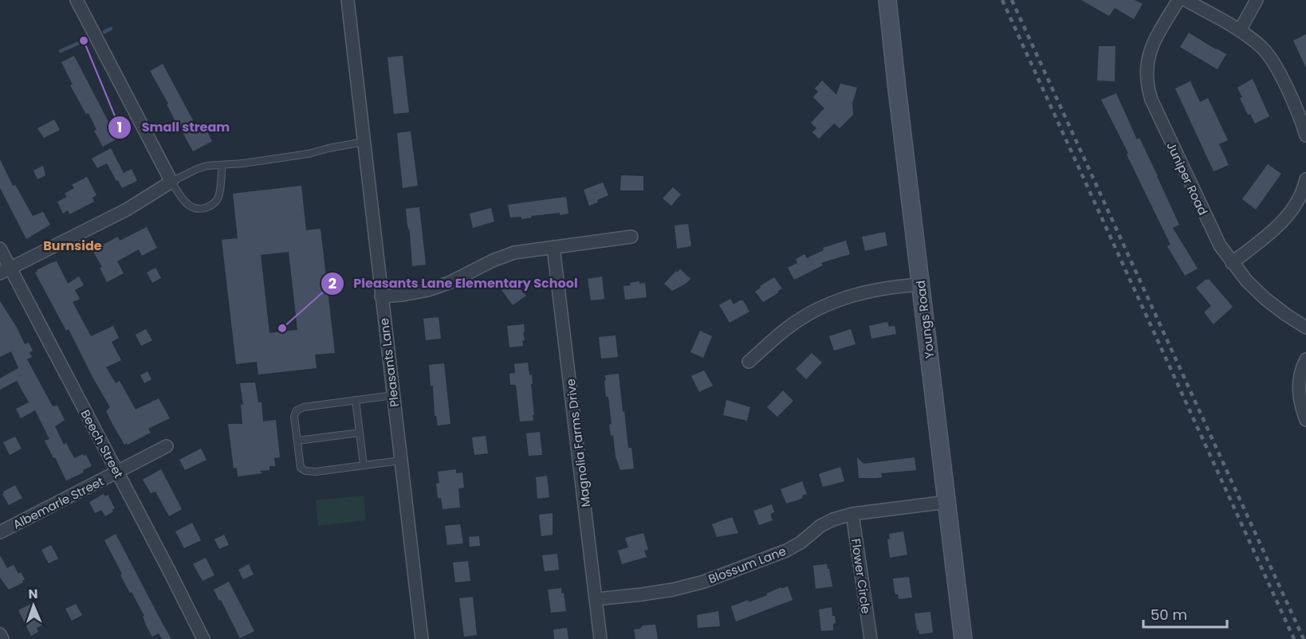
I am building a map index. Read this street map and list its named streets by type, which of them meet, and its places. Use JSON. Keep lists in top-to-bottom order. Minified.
{"streets":{"street":["Juniper Road","Youngs Road","Pleasants Lane","Magnolia Farms Drive","Beech Street","Albemarle Street","Blossum Lane","Flower Circle"]},"crossings":[["Youngs Road","Blossum Lane"],["Magnolia Farms Drive","Blossum Lane"],["Beech Street","Albemarle Street"],["Blossum Lane","Flower Circle"]],"districts":["Burnside"],"places":["Small stream","Pleasants Lane Elementary School"],"scale_bar":"50 m","north":"top"}
